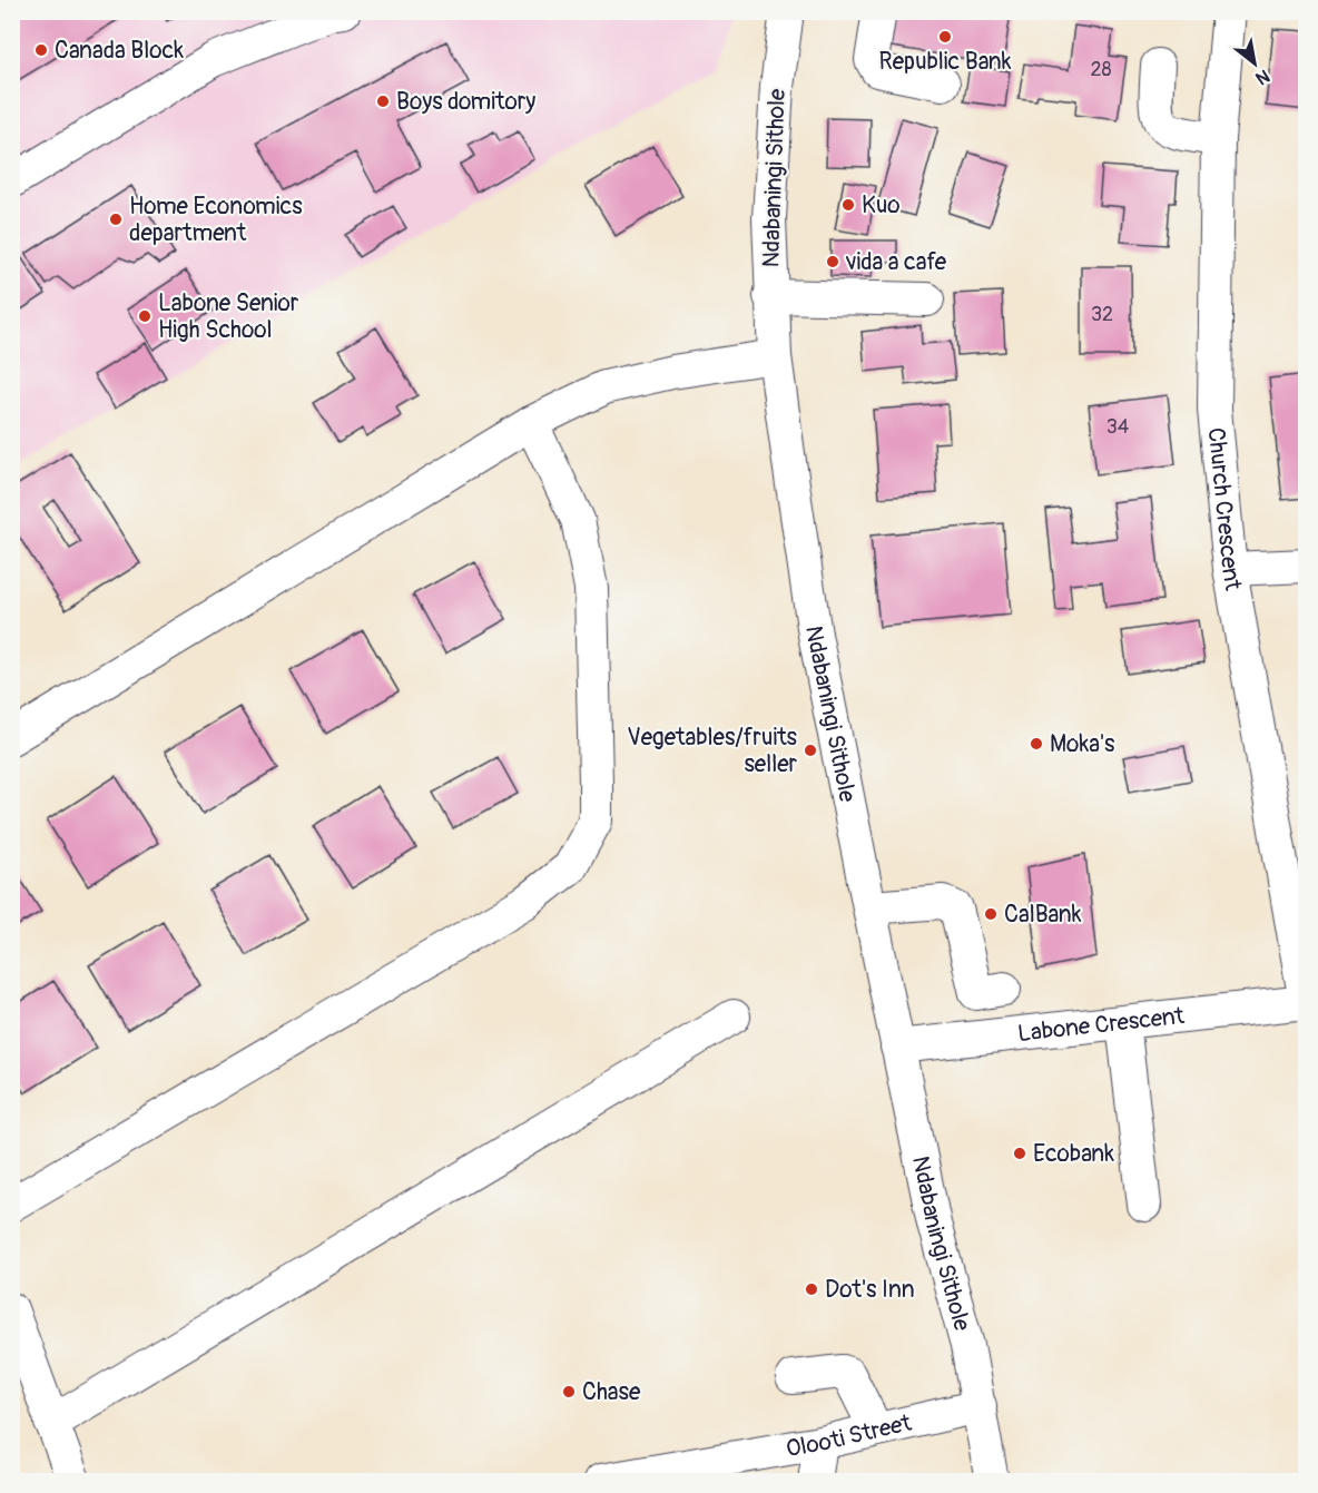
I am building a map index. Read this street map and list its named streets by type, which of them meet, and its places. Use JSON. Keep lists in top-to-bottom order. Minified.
{"streets":{"street":["Ndabaningi Sithole","Church Crescent","Labone Crescent","Olooti Street"]},"crossings":[["Ndabaningi Sithole","Labone Crescent"],["Ndabaningi Sithole","Olooti Street"],["Church Crescent","Labone Crescent"]],"places":["Republic Bank","Canada Block","Boys domitory","Kuo","Home Economics department","vida a cafe","Labone Senior High School","Moka's","Vegetables/fruits seller","CalBank","Ecobank","Dot's Inn","Chase"],"house_numbers":["28","32","34"],"north":"bottom right"}
